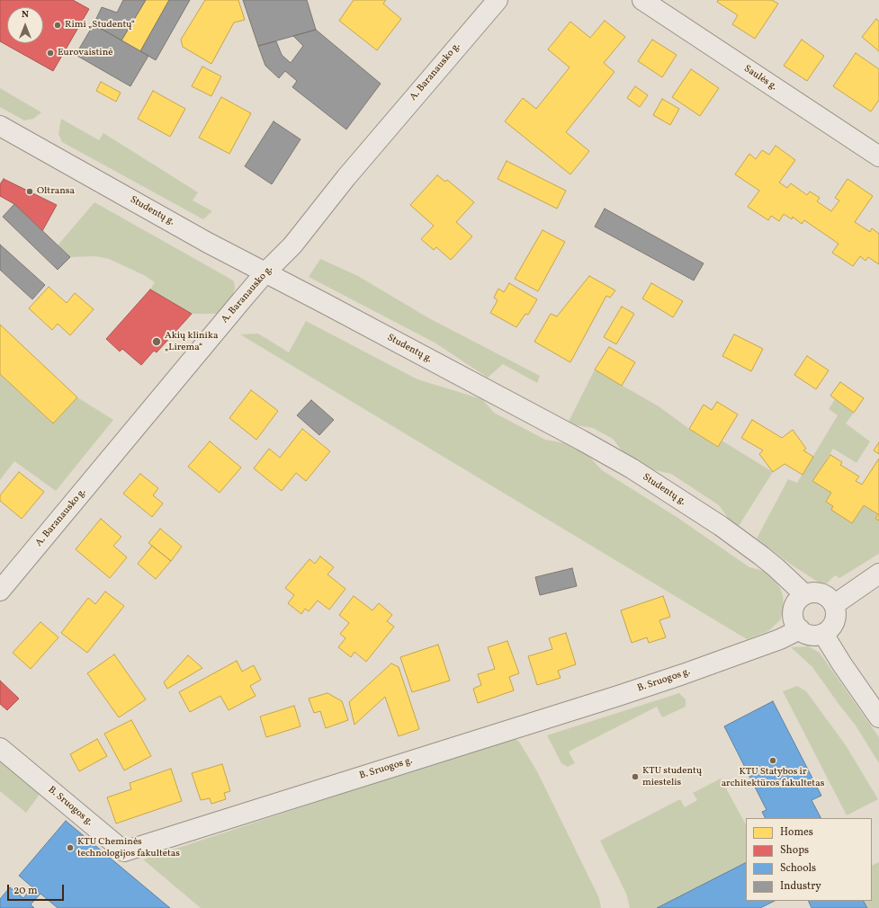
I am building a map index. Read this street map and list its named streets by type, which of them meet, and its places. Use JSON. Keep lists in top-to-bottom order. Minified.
{"streets":{"street":["A. Baranausko g.","Saulės g.","Studentų g.","B. Sruogos g."]},"crossings":[["A. Baranausko g.","Studentų g."],["Studentų g.","B. Sruogos g."]],"places":["Rimi „Studentų“","Eurovaistinė","Oltransa","Akių klinika „Lirema“","KTU Statybos ir architektūros fakultetas","KTU studentų miestelis","KTU Cheminės technologijos fakultetas"],"legend":["Homes","Shops","Schools","Industry"],"scale_bar":"20 m","north":"top"}
